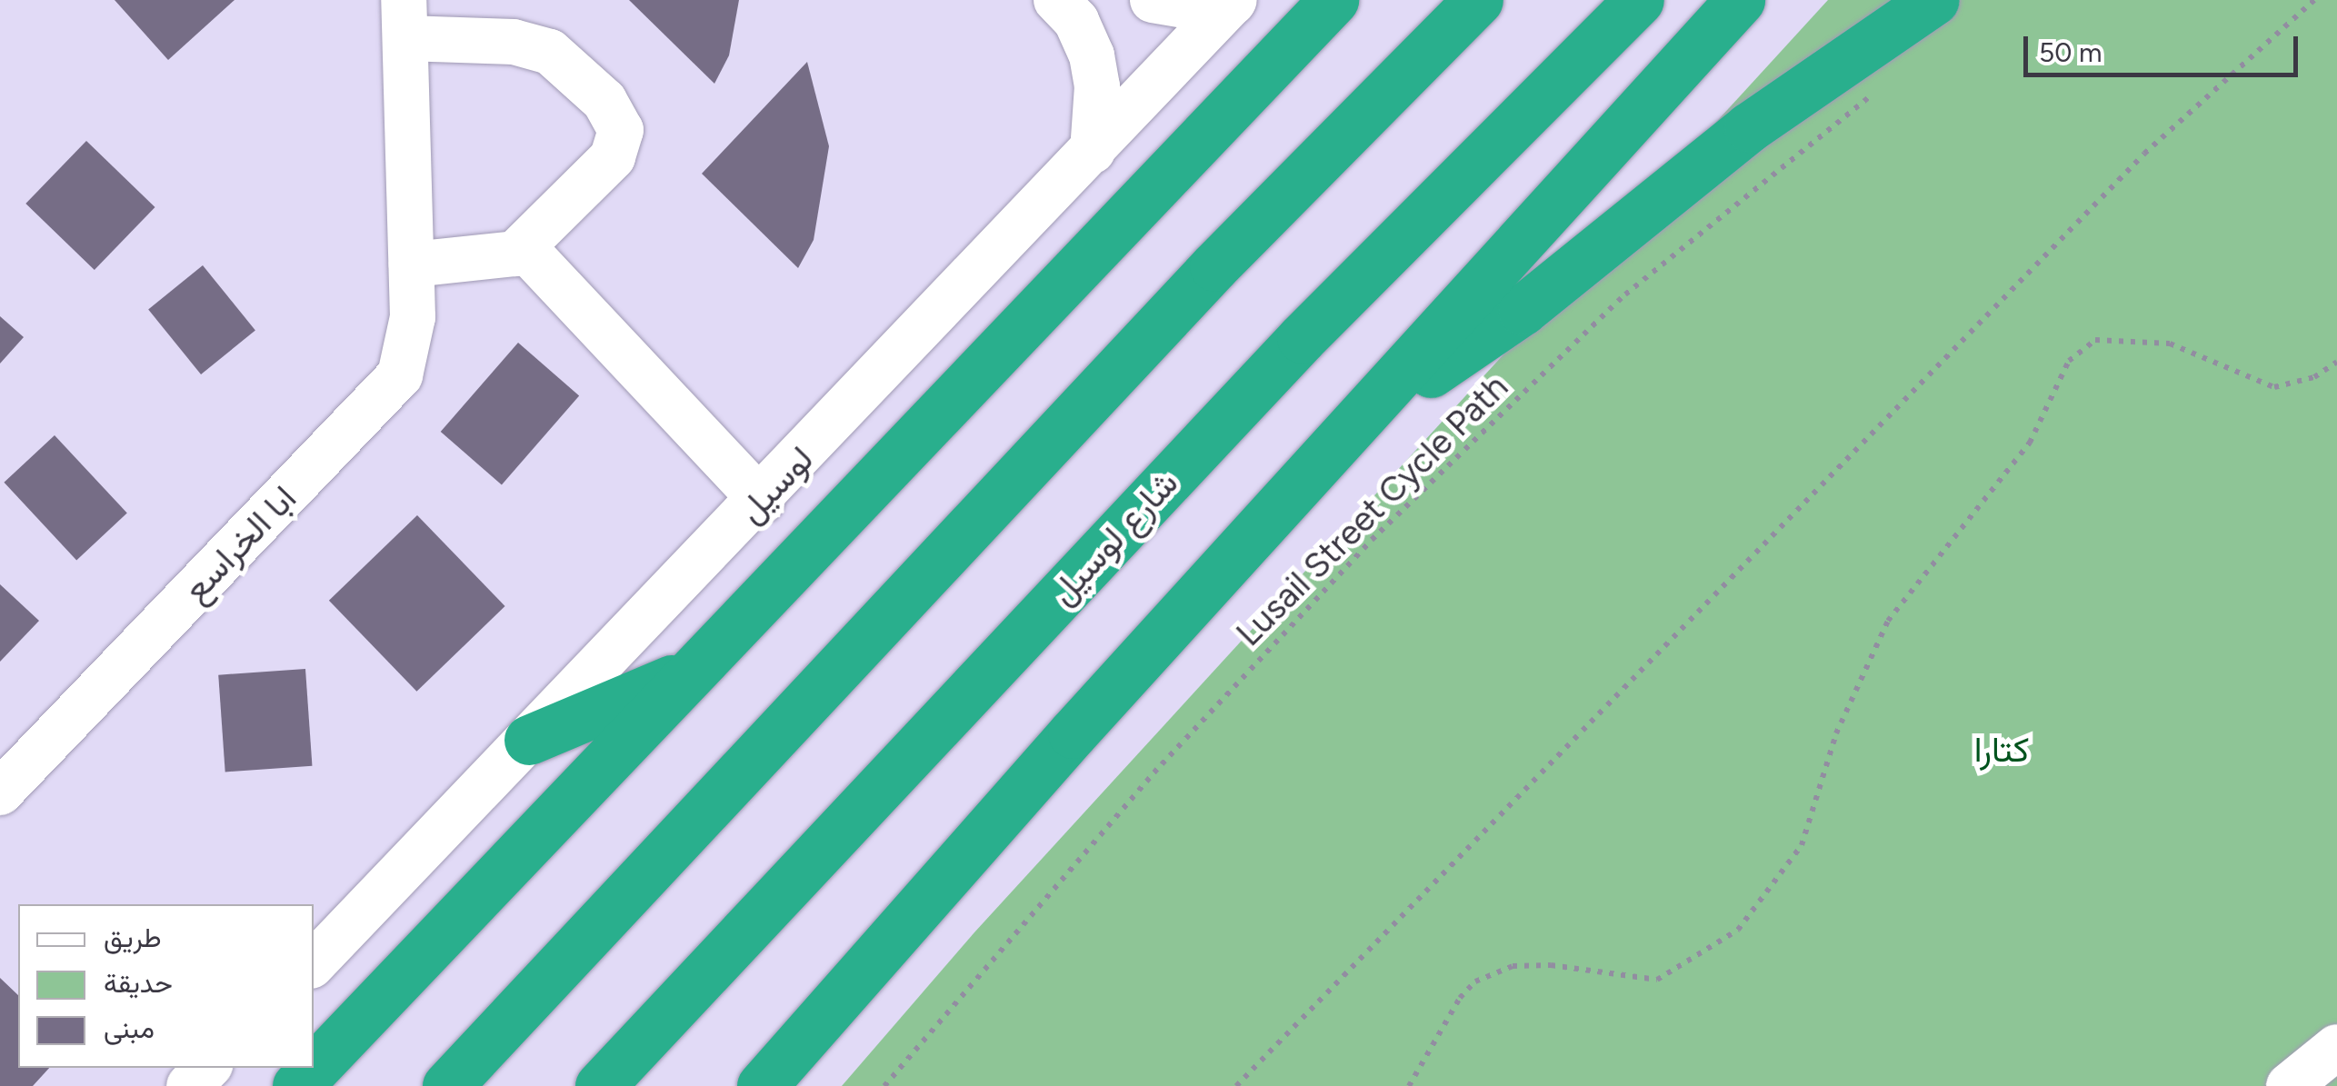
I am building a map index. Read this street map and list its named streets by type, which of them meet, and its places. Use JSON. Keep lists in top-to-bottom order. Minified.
{"streets":{"highway":["شارع لوسيل"],"street":["لوسيل","ابا الخراسع"],"path":["Lusail Street Cycle Path"]},"parks":["كتارا"],"legend":["طريق","حديقة","مبنى"],"scale_bar":"50 m"}
